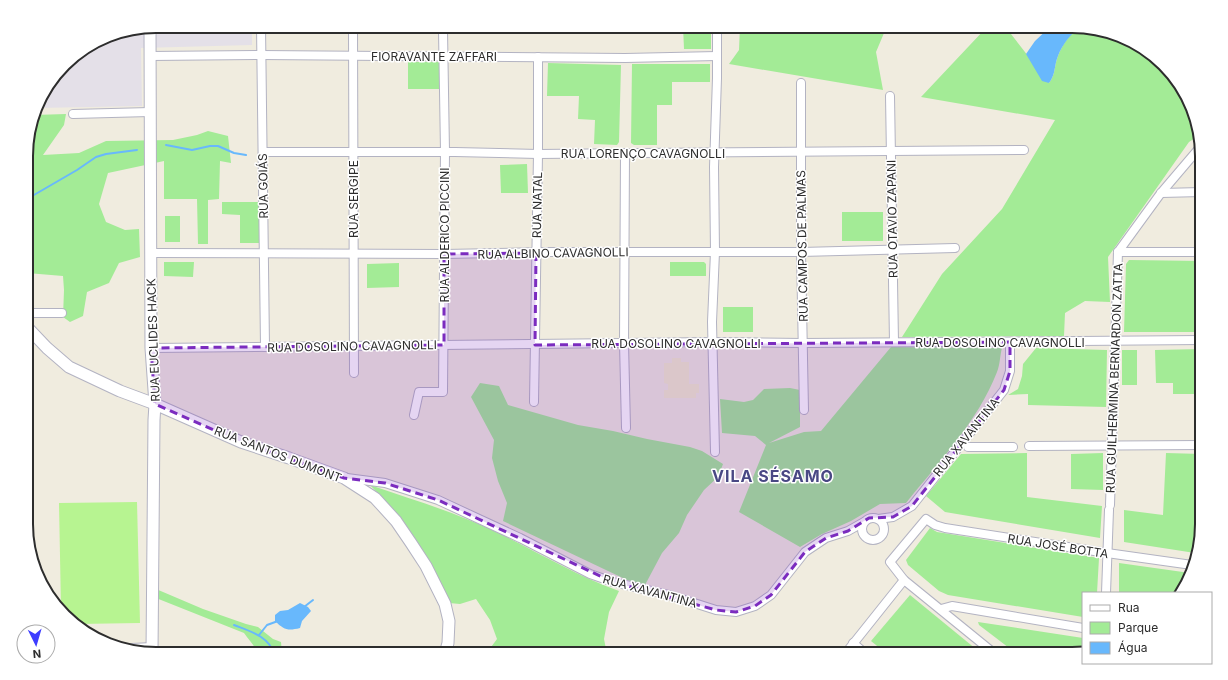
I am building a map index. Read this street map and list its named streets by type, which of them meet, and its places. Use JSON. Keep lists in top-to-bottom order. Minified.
{"streets":{"main road":["RUA EUCLIDES HACK","RUA SANTOS DUMONT"],"street":["FIORAVANTE ZAFFARI","RUA LORENÇO CAVAGNOLLI","RUA GOIÁS","RUA SERGIPE","RUA NATAL","RUA OTAVIO ZAPANI","RUA ALDERICO PICCINI","RUA CAMPOS DE PALMAS","RUA ALBINO CAVAGNOLLI","RUA DOSOLINO CAVAGNOLLI","RUA GUILHERMINA BERNARDON ZATTA","RUA XAVANTINA","RUA JOSÉ BOTTA"]},"crossings":[["FIORAVANTE ZAFFARI","RUA GOIÁS"],["FIORAVANTE ZAFFARI","RUA SERGIPE"],["FIORAVANTE ZAFFARI","RUA NATAL"],["FIORAVANTE ZAFFARI","RUA ALDERICO PICCINI"],["FIORAVANTE ZAFFARI","RUA EUCLIDES HACK"],["RUA LORENÇO CAVAGNOLLI","RUA GOIÁS"],["RUA LORENÇO CAVAGNOLLI","RUA SERGIPE"],["RUA LORENÇO CAVAGNOLLI","RUA NATAL"],["RUA LORENÇO CAVAGNOLLI","RUA OTAVIO ZAPANI"],["RUA LORENÇO CAVAGNOLLI","RUA ALDERICO PICCINI"],["RUA LORENÇO CAVAGNOLLI","RUA CAMPOS DE PALMAS"],["RUA GOIÁS","RUA ALBINO CAVAGNOLLI"],["RUA GOIÁS","RUA DOSOLINO CAVAGNOLLI"],["RUA SERGIPE","RUA ALBINO CAVAGNOLLI"],["RUA SERGIPE","RUA DOSOLINO CAVAGNOLLI"],["RUA NATAL","RUA ALBINO CAVAGNOLLI"],["RUA NATAL","RUA DOSOLINO CAVAGNOLLI"],["RUA OTAVIO ZAPANI","RUA ALBINO CAVAGNOLLI"],["RUA OTAVIO ZAPANI","RUA DOSOLINO CAVAGNOLLI"],["RUA ALDERICO PICCINI","RUA ALBINO CAVAGNOLLI"],["RUA ALDERICO PICCINI","RUA DOSOLINO CAVAGNOLLI"],["RUA CAMPOS DE PALMAS","RUA ALBINO CAVAGNOLLI"],["RUA CAMPOS DE PALMAS","RUA DOSOLINO CAVAGNOLLI"],["RUA ALBINO CAVAGNOLLI","RUA EUCLIDES HACK"],["RUA EUCLIDES HACK","RUA DOSOLINO CAVAGNOLLI"],["RUA EUCLIDES HACK","RUA SANTOS DUMONT"],["RUA DOSOLINO CAVAGNOLLI","RUA GUILHERMINA BERNARDON ZATTA"],["RUA DOSOLINO CAVAGNOLLI","RUA XAVANTINA"],["RUA GUILHERMINA BERNARDON ZATTA","RUA JOSÉ BOTTA"],["RUA XAVANTINA","RUA SANTOS DUMONT"]],"districts":["VILA SÉSAMO"],"legend":["Rua","Parque","Água"],"north":"bottom"}
